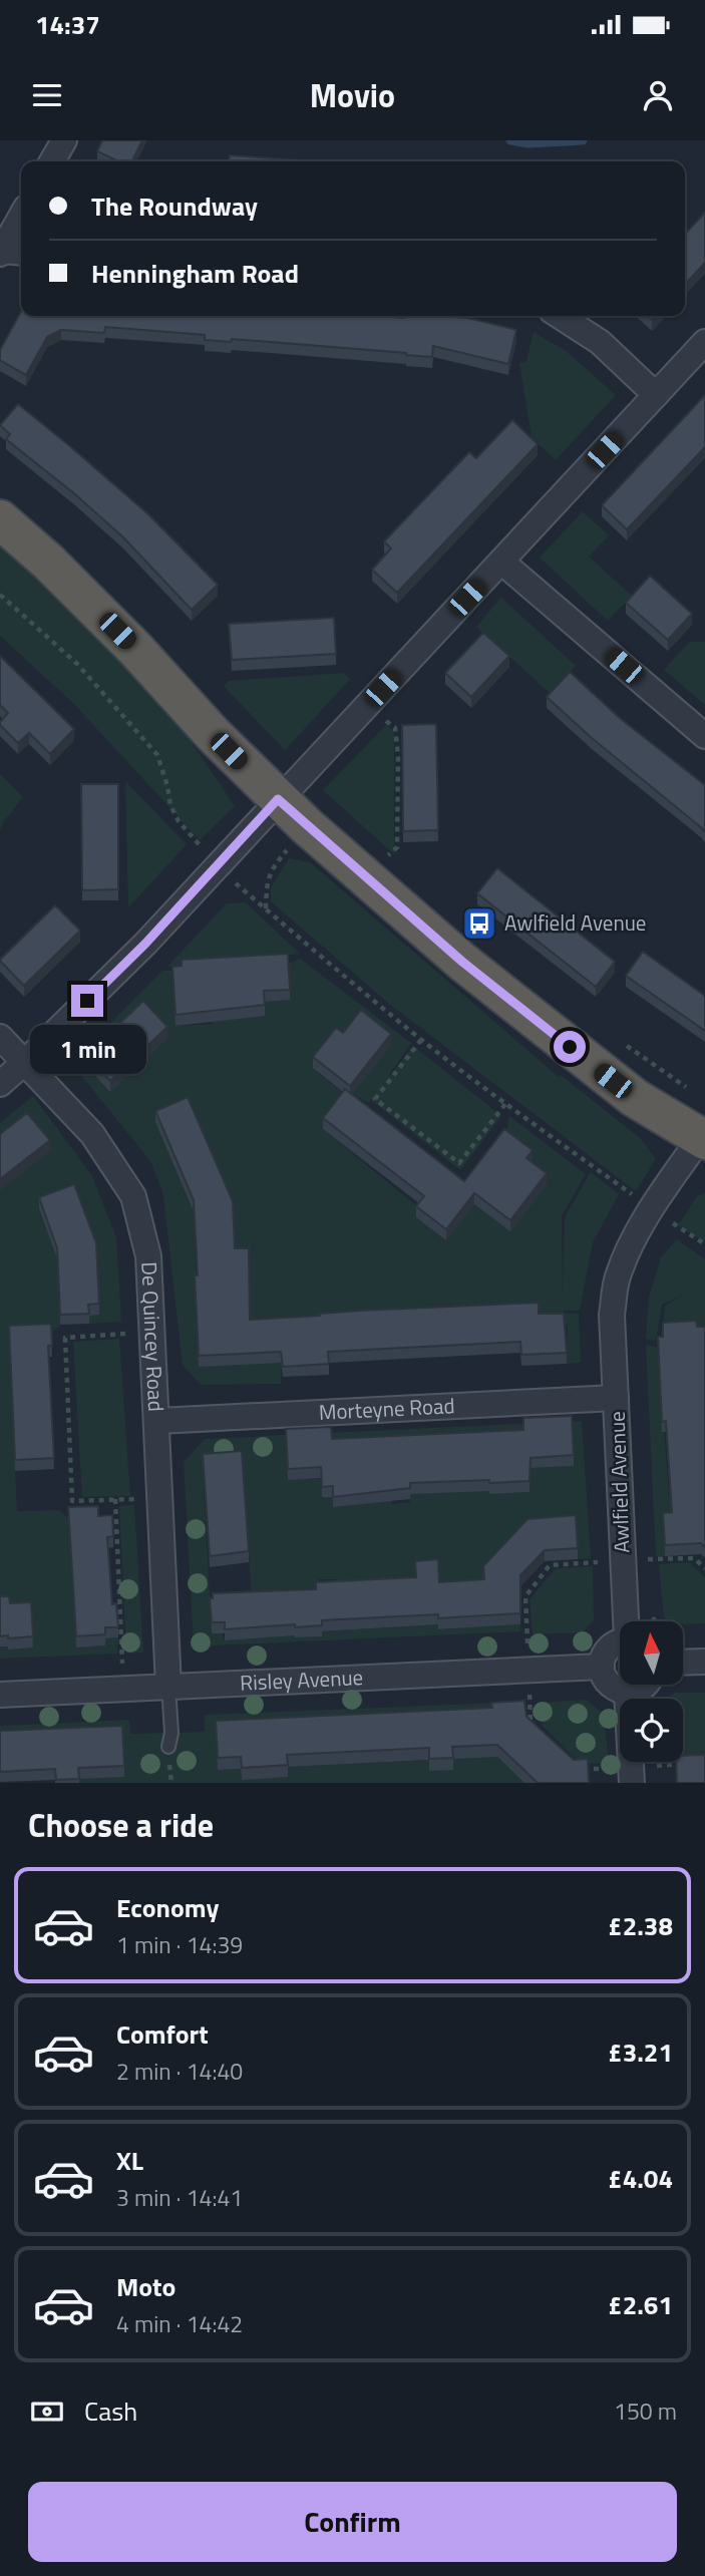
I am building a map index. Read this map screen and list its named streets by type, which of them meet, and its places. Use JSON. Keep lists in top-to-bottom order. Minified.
{"streets":{"street":["De Quincey Road","Morteyne Road","Awlfield Avenue","Risley Avenue"]},"crossings":[["De Quincey Road","Morteyne Road"],["De Quincey Road","Risley Avenue"],["Morteyne Road","Awlfield Avenue"]],"places":{"bus stop":["Awlfield Avenue"]},"north":"top","page":{"status":"14:37","header":"Movio","banner":["The Roundway","Henningham Road"],"bubble":"1 min","heading":"Choose a ride","list":[{"name":"Economy","note":"1 min · 14:39","value":"£2.38"},{"name":"Comfort","note":"2 min · 14:40","value":"£3.21"},{"name":"XL","note":"3 min · 14:41","value":"£4.04"},{"name":"Moto","note":"4 min · 14:42","value":"£2.61"}],"pay":["Cash","150 m"],"buttons":"Confirm"}}
